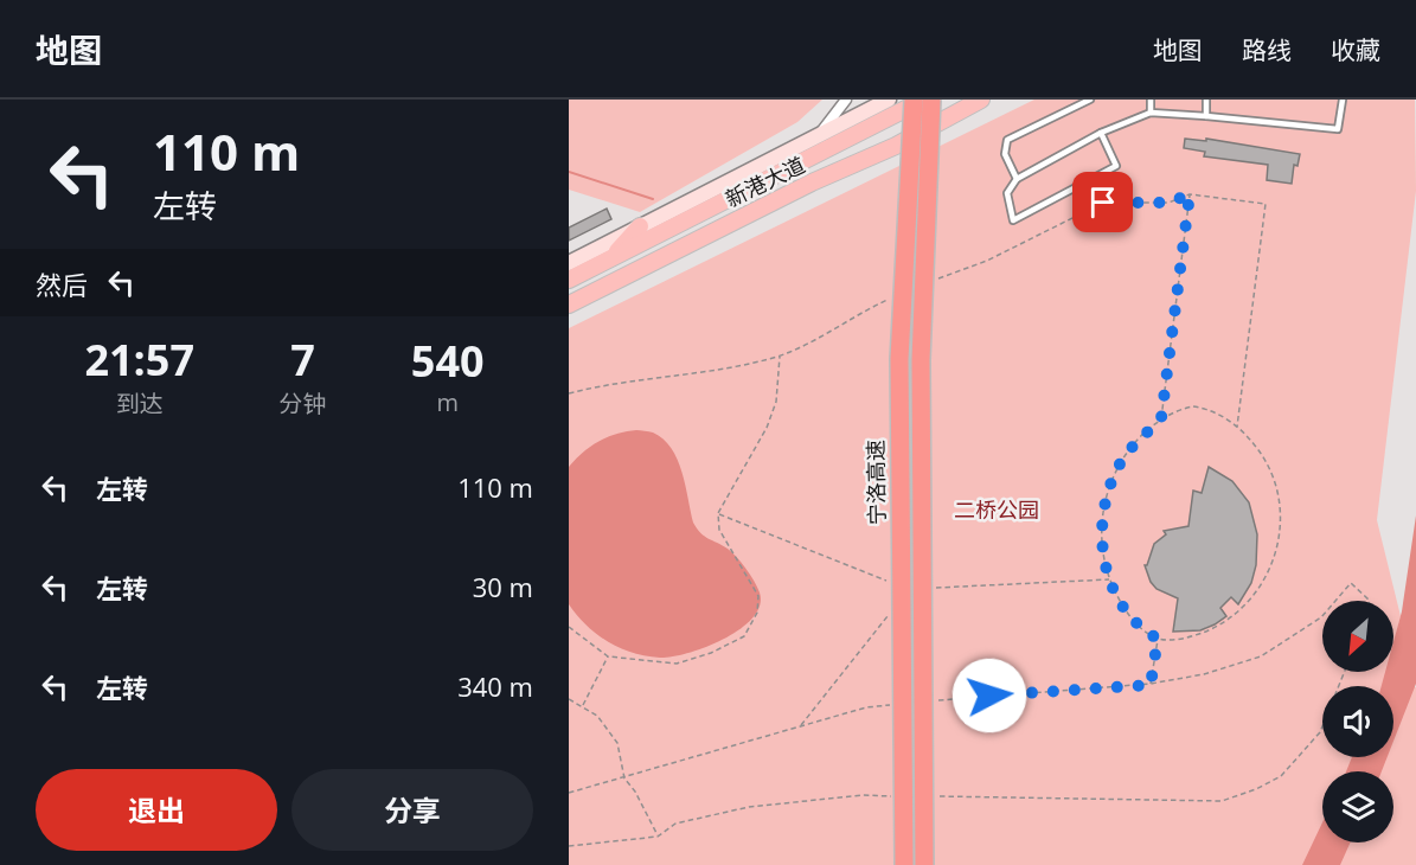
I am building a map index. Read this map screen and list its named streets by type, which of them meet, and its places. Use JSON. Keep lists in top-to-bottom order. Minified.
{"streets":{"highway":["宁洛高速"],"main road":["新港大道"]},"parks":["二桥公园"],"north":"bottom left","page":{"header":"地图","nav":["地图","路线","收藏"],"turn":["110 m","左转"],"then":"然后","eta":["21:57","到达","7","分钟","540","m"],"list":[{"name":"左转","value":"110 m"},{"name":"左转","value":"30 m"},{"name":"左转","value":"340 m"}],"buttons":["退出","分享"]}}
